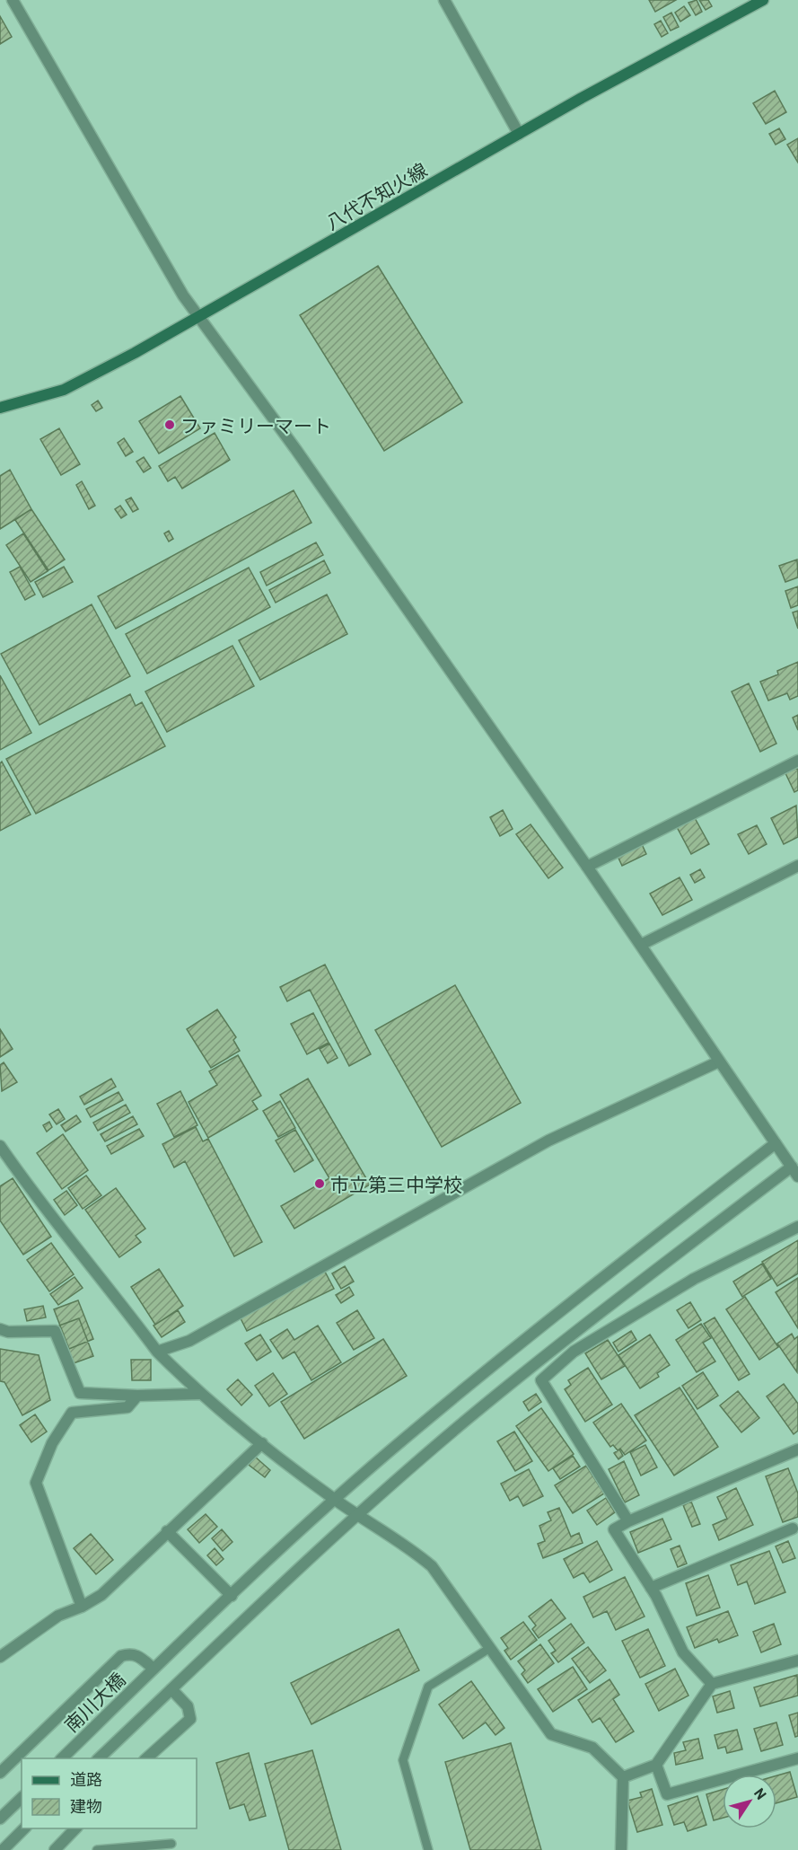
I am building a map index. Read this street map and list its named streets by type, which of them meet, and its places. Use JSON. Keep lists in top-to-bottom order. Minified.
{"streets":{"main road":["八代不知火線"],"street":["南川大橋"]},"places":["ファミリーマート","市立第三中学校"],"legend":["道路","建物"],"north":"top right"}
